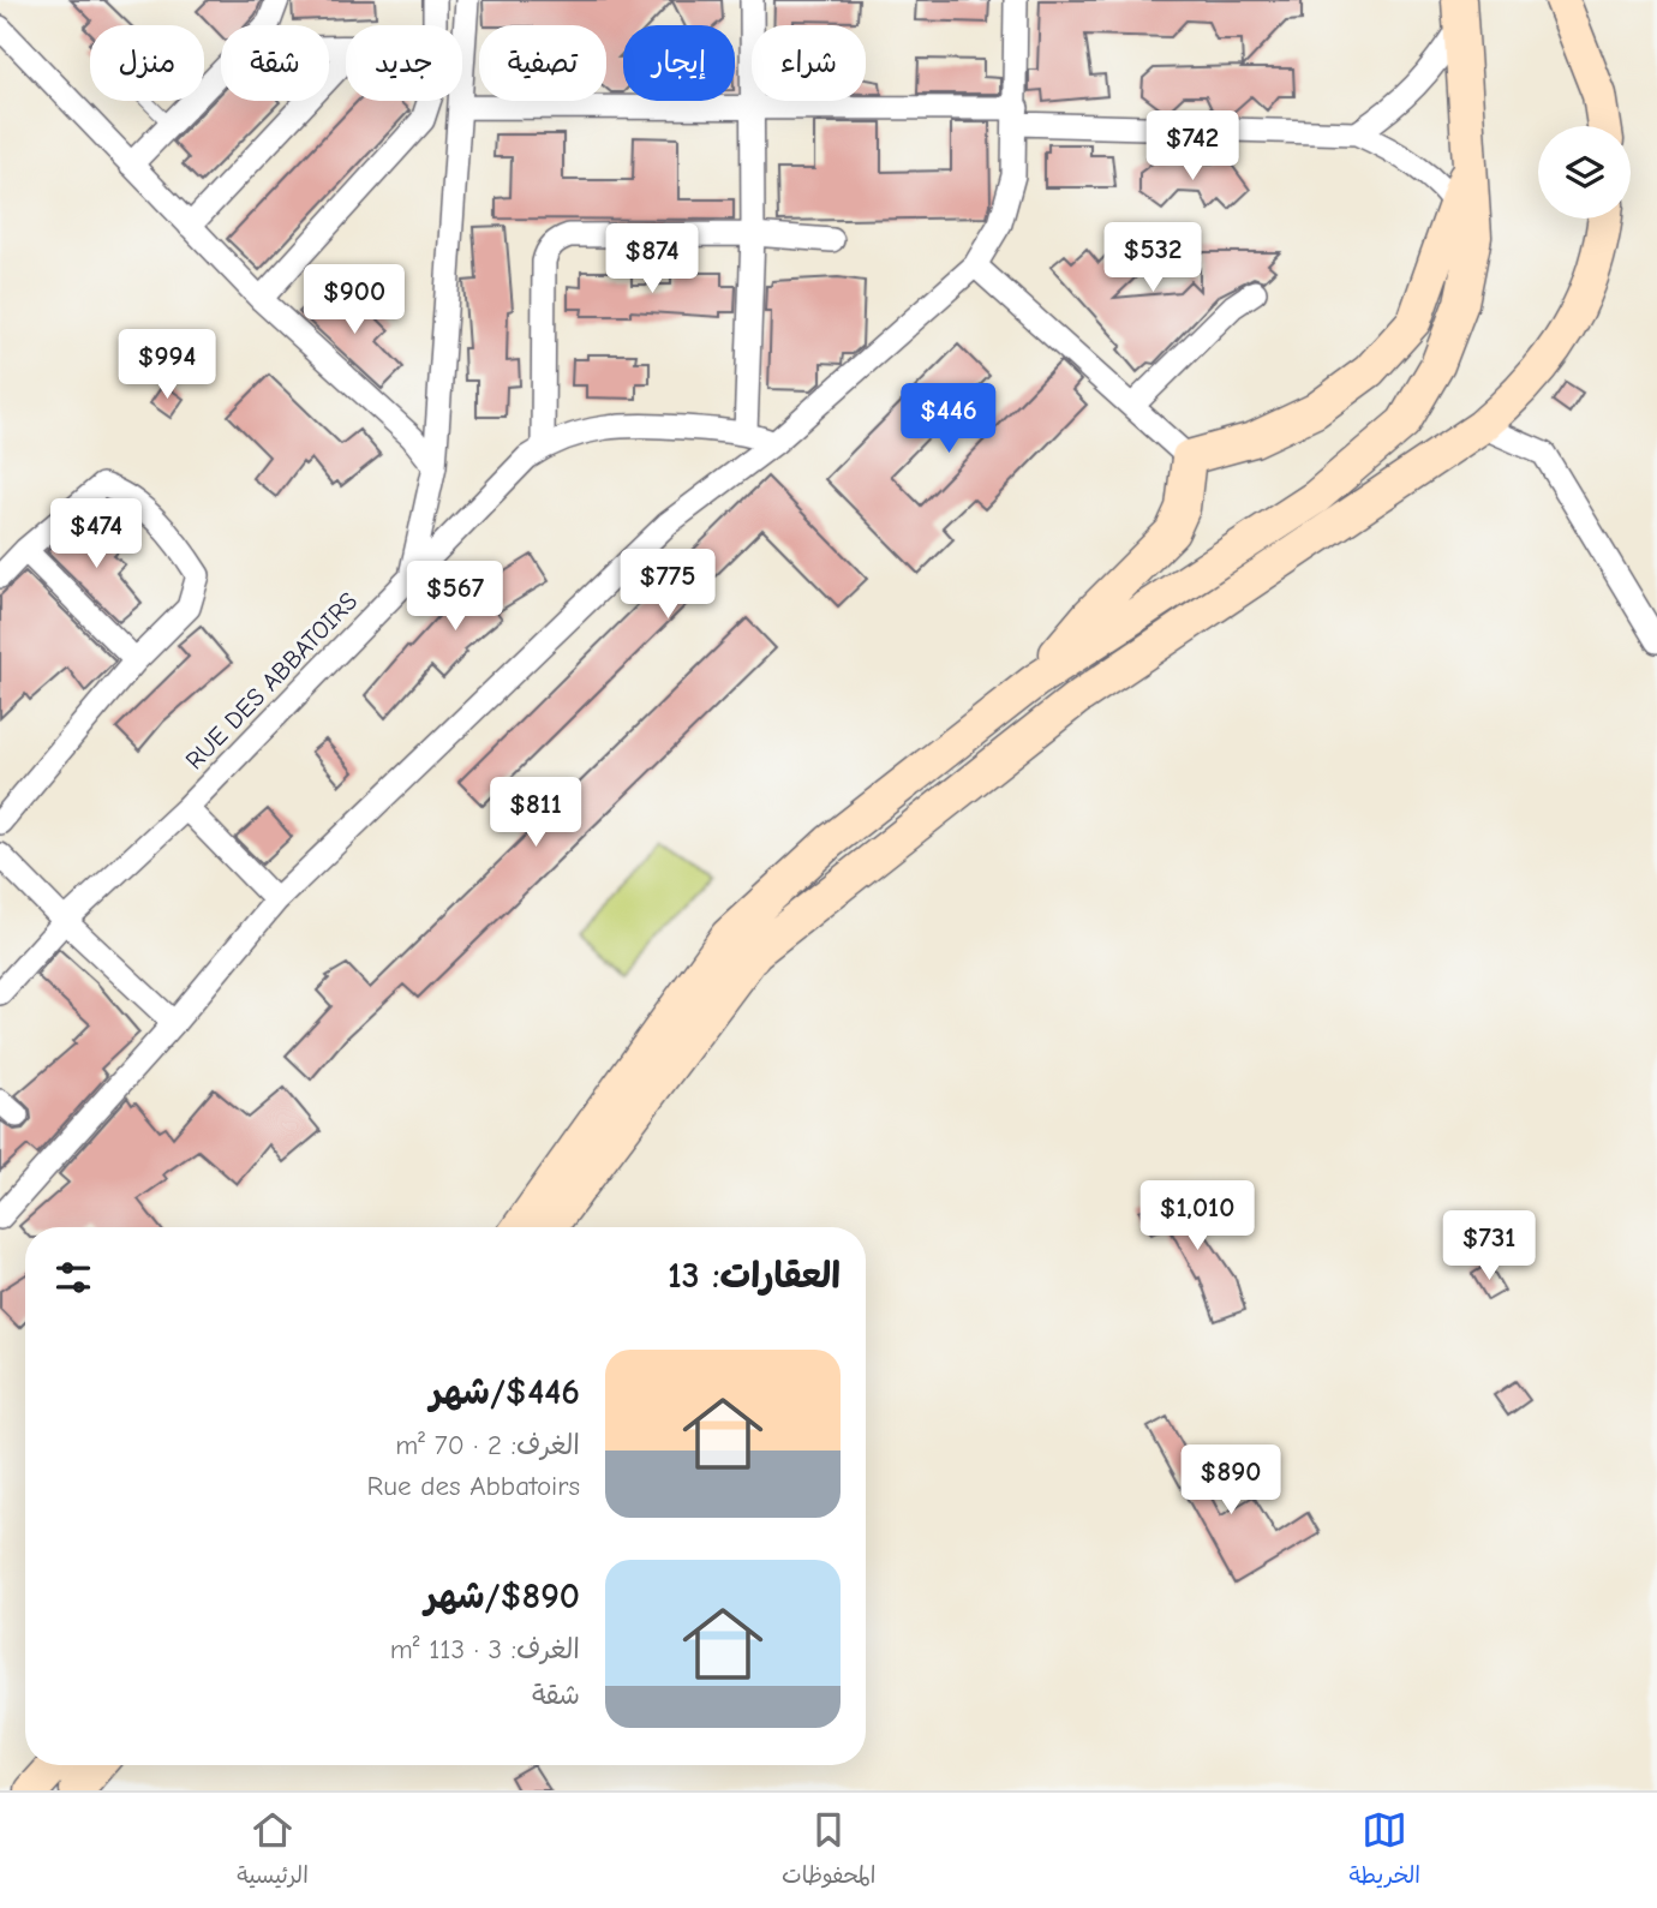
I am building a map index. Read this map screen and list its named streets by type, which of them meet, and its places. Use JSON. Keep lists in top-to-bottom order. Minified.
{"streets":{"street":["RUE DES ABBATOIRS"]},"page":{"chip":["شراء","إيجار","تصفية","جديد","شقة","منزل"],"price":["$742","$532","$874","$900","$994","$446","$474","$775","$567","$811","$1,010","$731","$890"],"heading":"العقارات: 13","list":[{"name":"$446/شهر","note":"الغرف: 2 · 70 m² · Rue des Abbatoirs"},{"name":"$890/شهر","note":"الغرف: 3 · 113 m² · شقة"}],"tabs":["الخريطة","المحفوظات","الرئيسية"]}}
